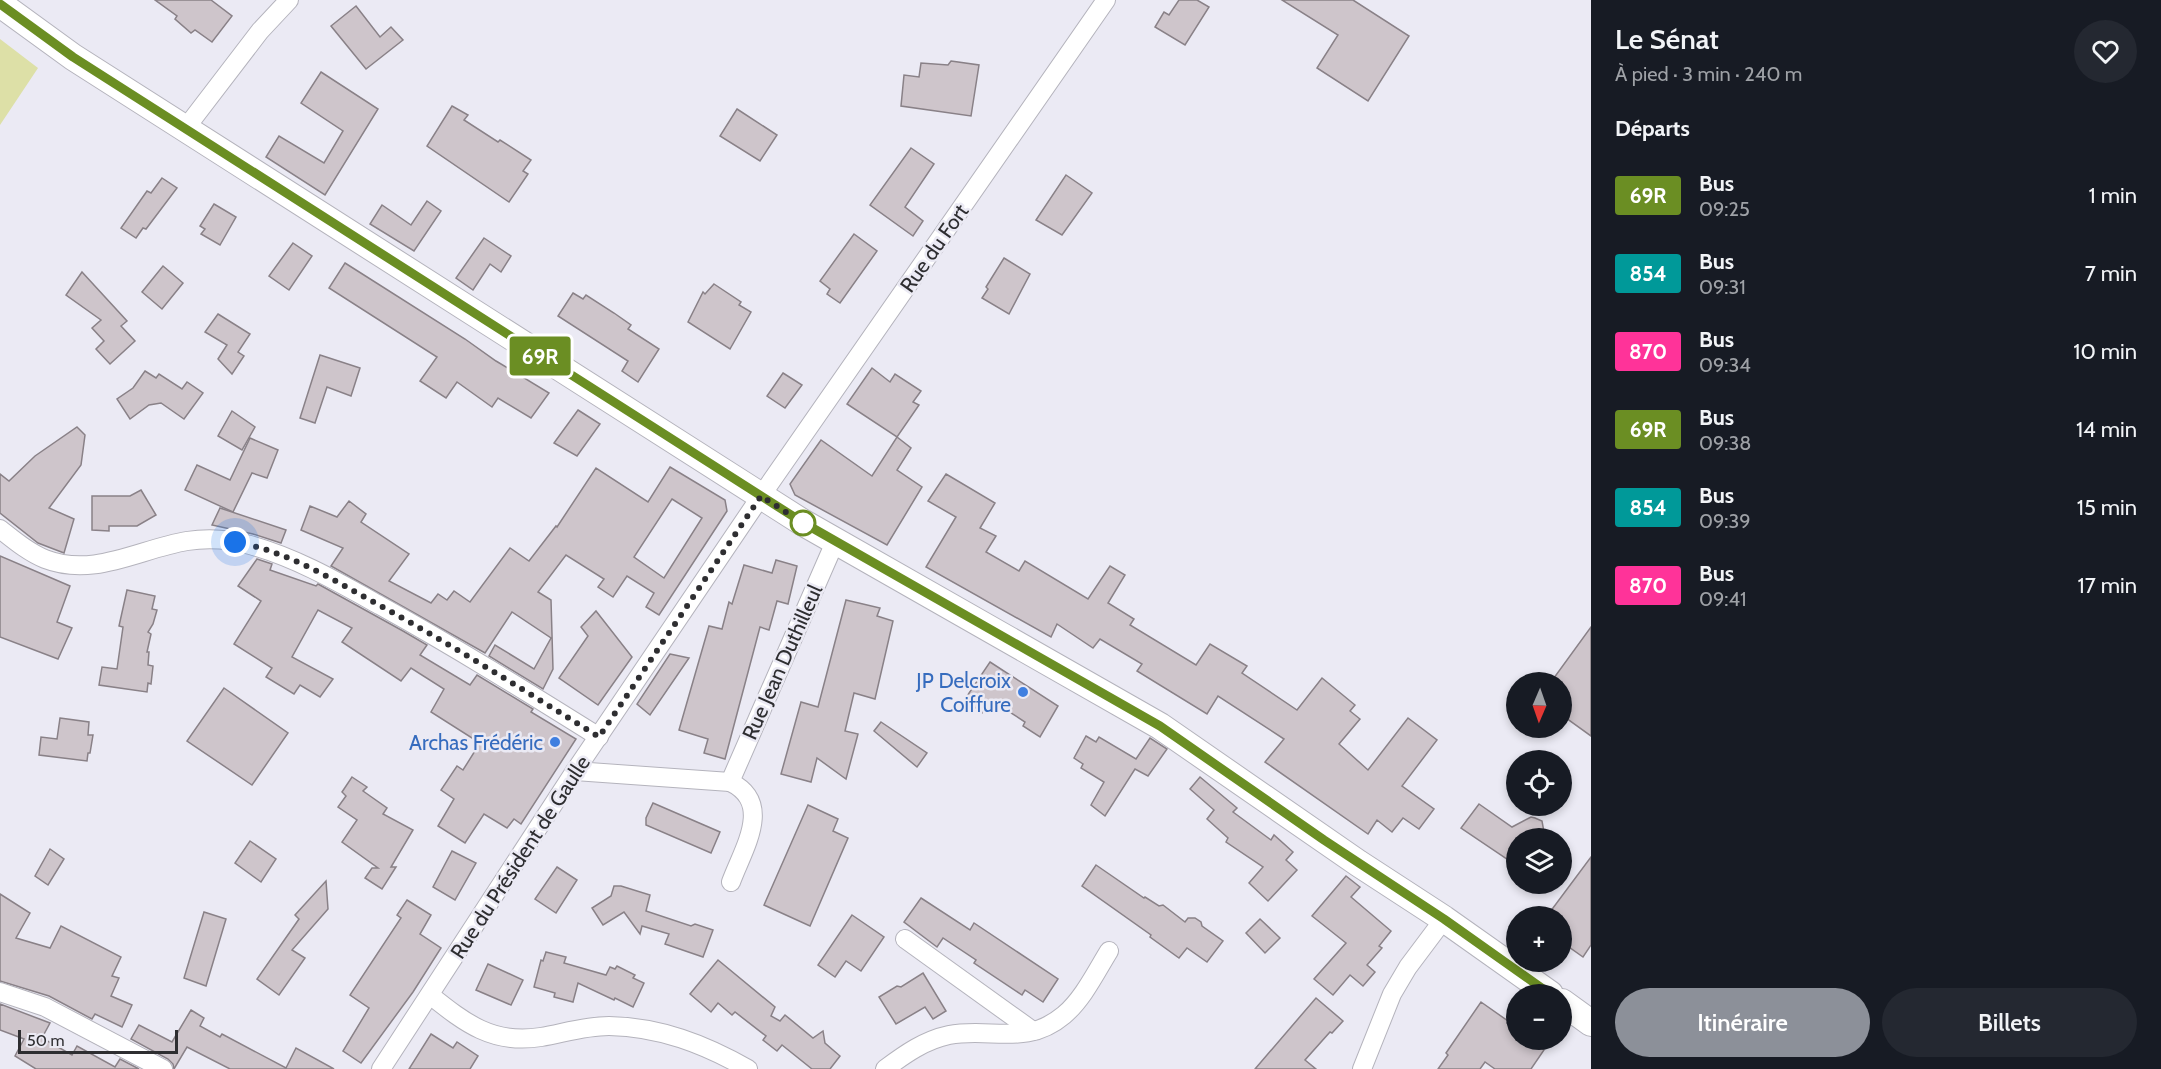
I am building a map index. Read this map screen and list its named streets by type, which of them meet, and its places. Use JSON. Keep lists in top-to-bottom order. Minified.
{"streets":{"street":["Rue du Fort","Rue Jean Duthilleul","Rue du Président de Gaulle"]},"crossings":[["Rue du Fort","Rue du Président de Gaulle"]],"places":["JP Delcroix Coiffure","Archas Frédéric"],"lines":["bus line 69R"],"scale_bar":"50 m","north":"bottom","page":{"on_map":"69R","heading":[["Le Sénat","À pied · 3 min · 240 m"],"Départs"],"list":[{"mark":"69R","name":"Bus","note":"09:25","value":"1 min"},{"mark":"854","name":"Bus","note":"09:31","value":"7 min"},{"mark":"870","name":"Bus","note":"09:34","value":"10 min"},{"mark":"69R","name":"Bus","note":"09:38","value":"14 min"},{"mark":"854","name":"Bus","note":"09:39","value":"15 min"},{"mark":"870","name":"Bus","note":"09:41","value":"17 min"}],"map_buttons":["+","−"],"buttons":["Itinéraire","Billets"],"scale":"50 m"}}
